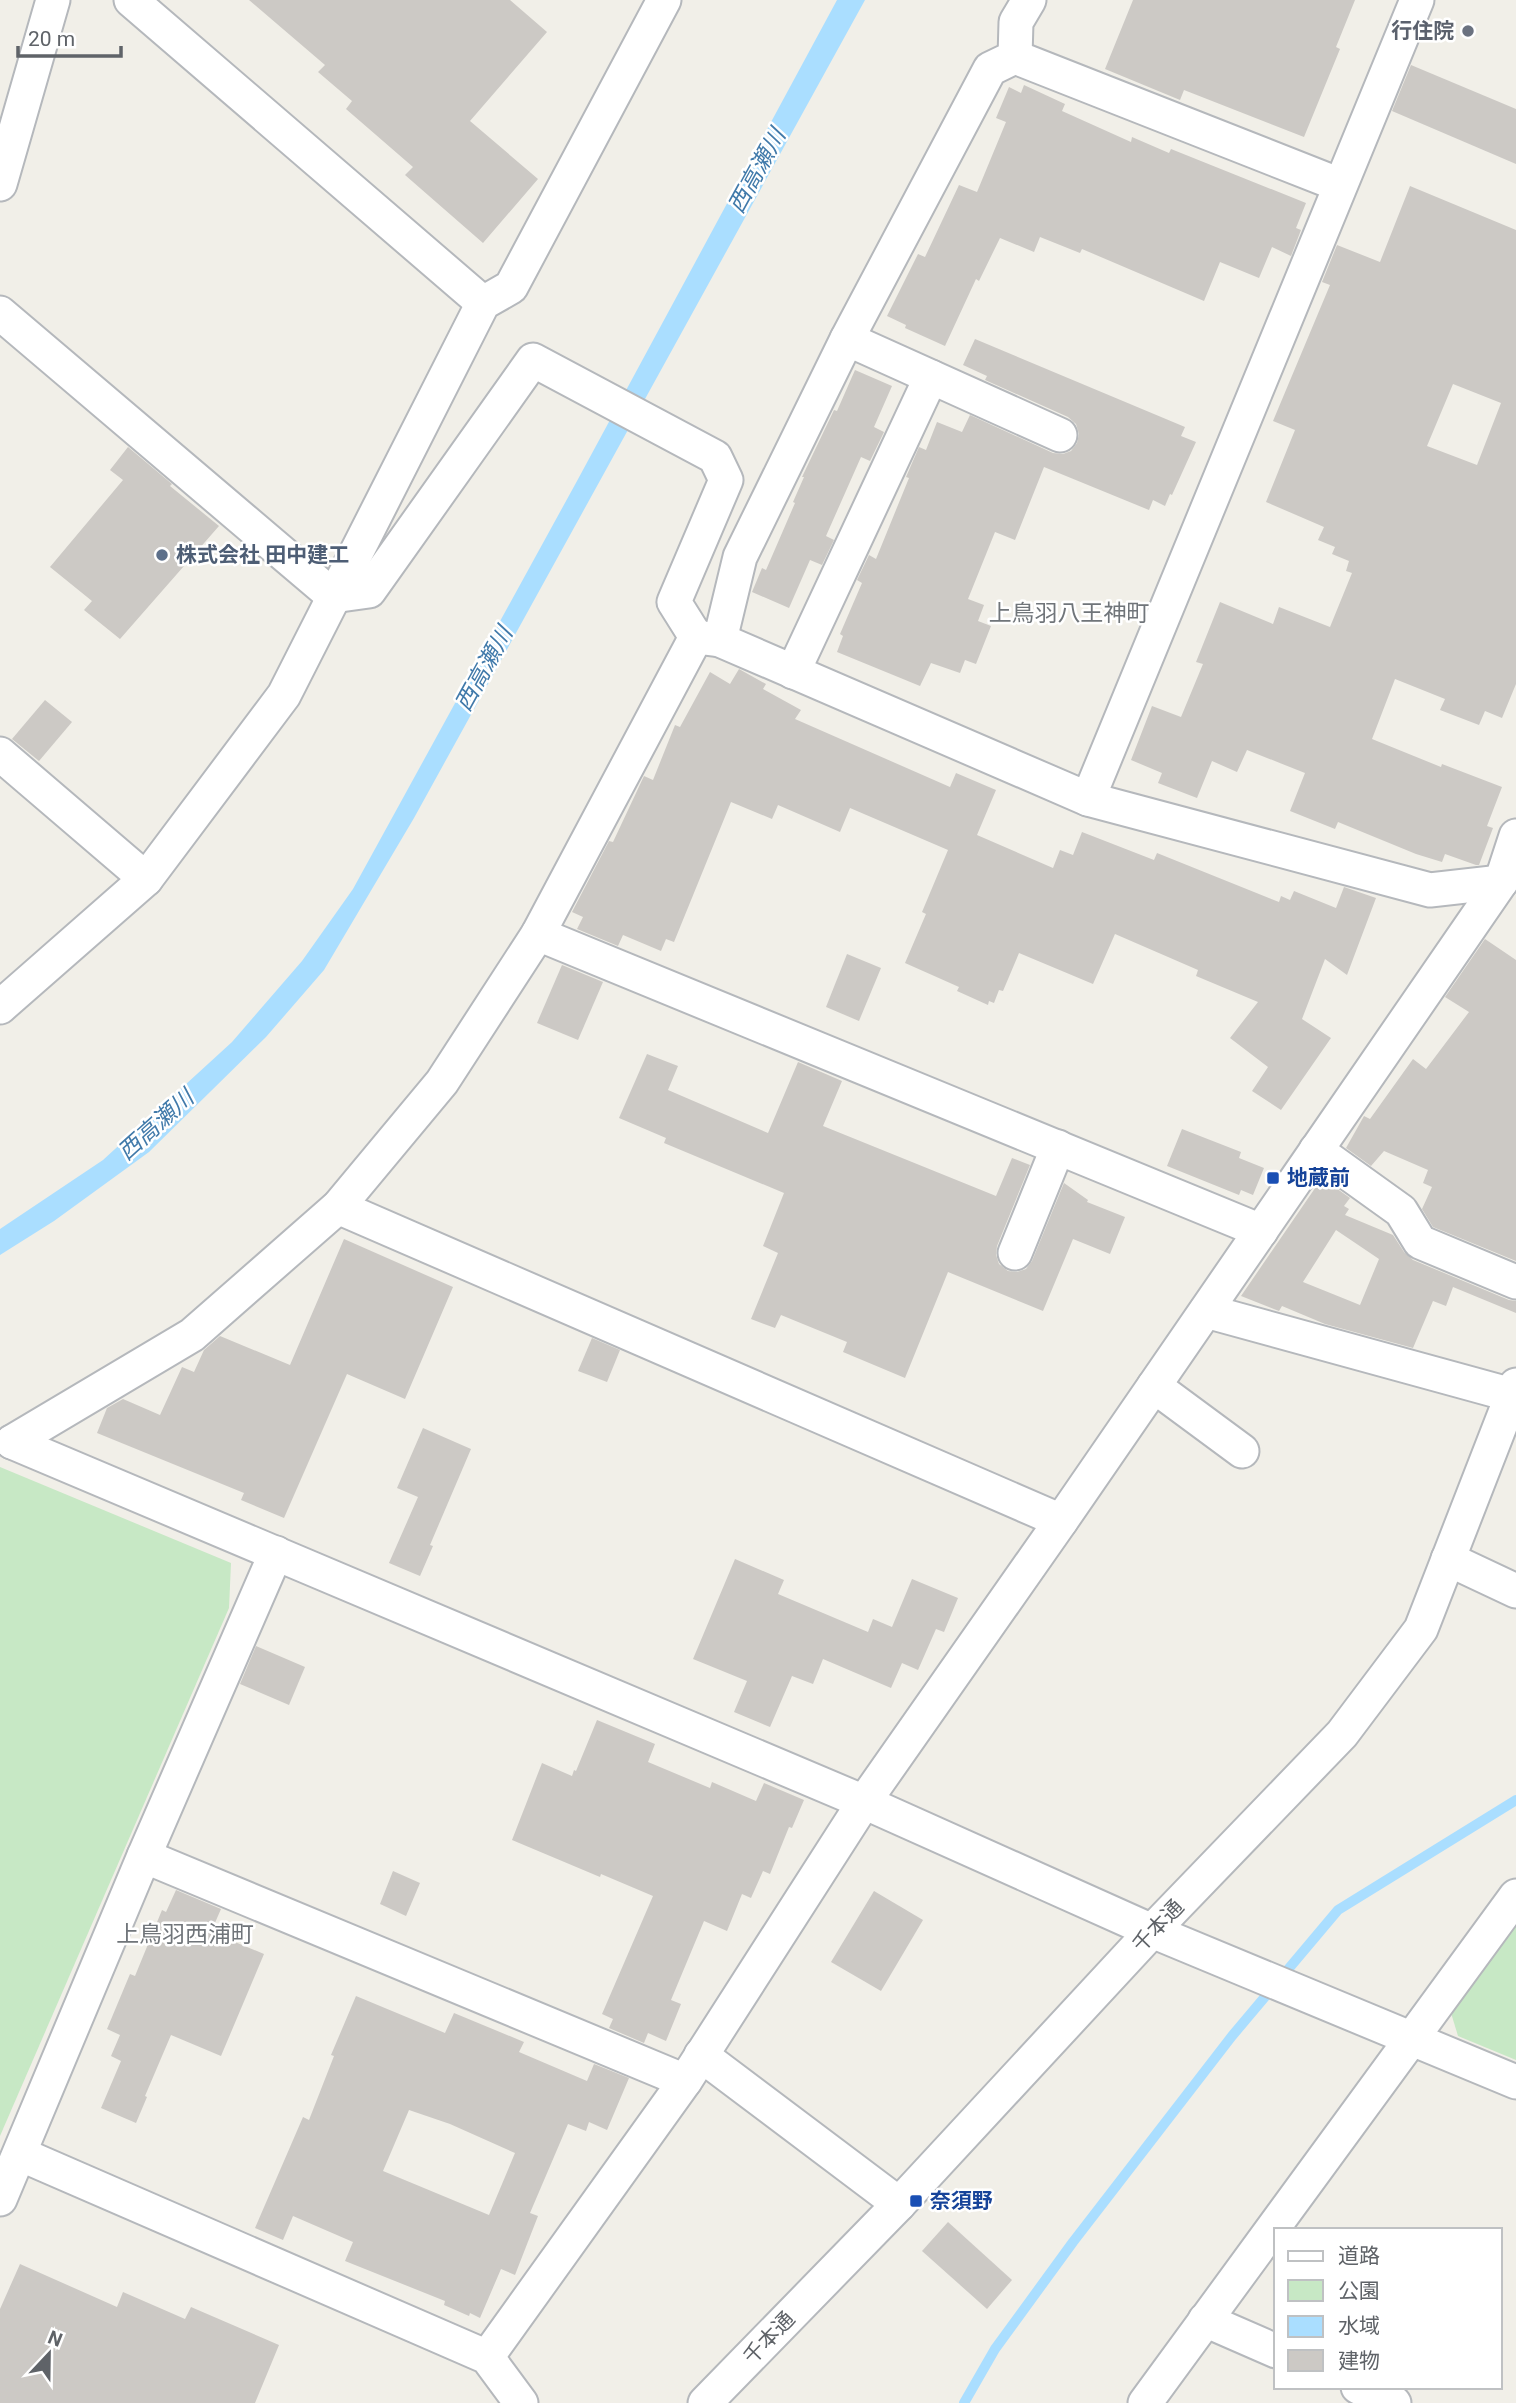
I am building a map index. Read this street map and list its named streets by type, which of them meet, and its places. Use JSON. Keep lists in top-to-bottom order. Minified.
{"streets":{"street":["千本通"]},"districts":["上鳥羽八王神町","上鳥羽西浦町"],"water":["西高瀬川"],"places":{"other":["行住院","株式会社 田中建工"],"transit":["地蔵前","奈須野"]},"legend":["道路","公園","水域","建物"],"scale_bar":"20 m","north":"top"}
